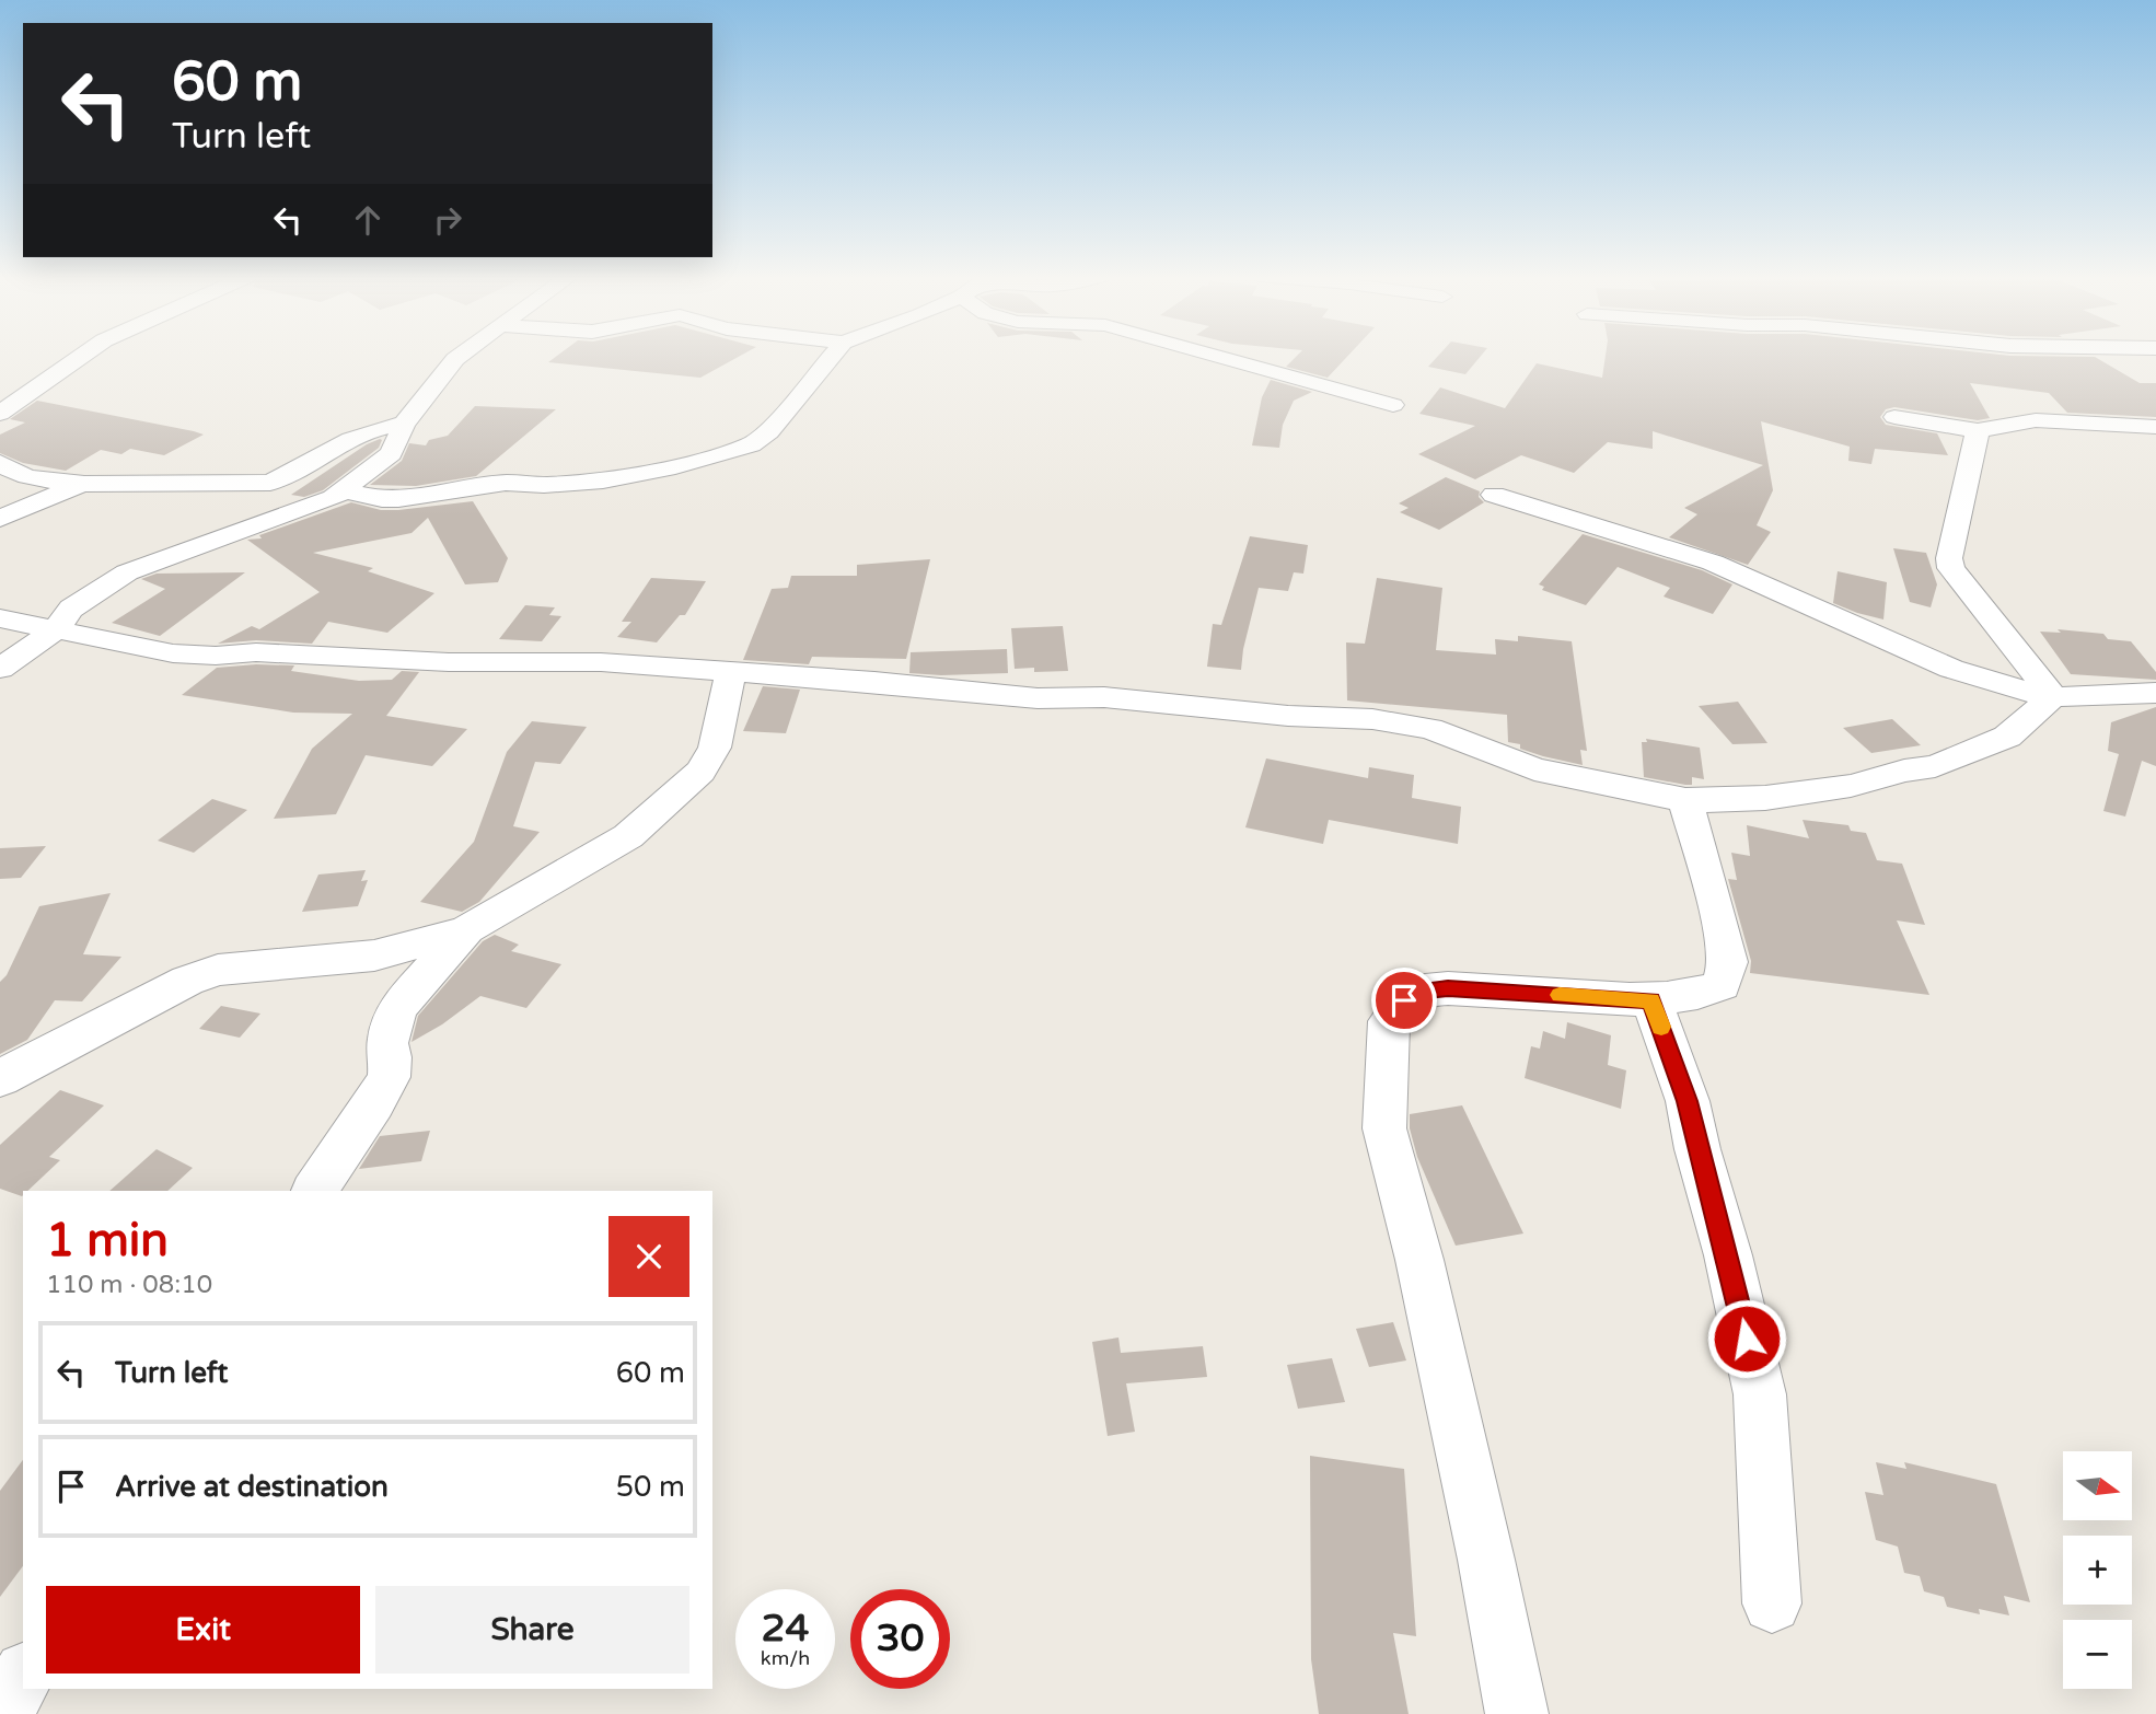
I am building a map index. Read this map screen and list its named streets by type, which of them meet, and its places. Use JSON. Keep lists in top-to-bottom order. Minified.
{"north":"right","page":{"turn":["60 m","Turn left"],"heading":["1 min","110 m · 08:10"],"list":[{"name":"Turn left","value":"60 m"},{"name":"Arrive at destination","value":"50 m"}],"map_buttons":["+","−"],"buttons":["Exit","Share"],"speed":"24 km/h","limit":"30"}}
